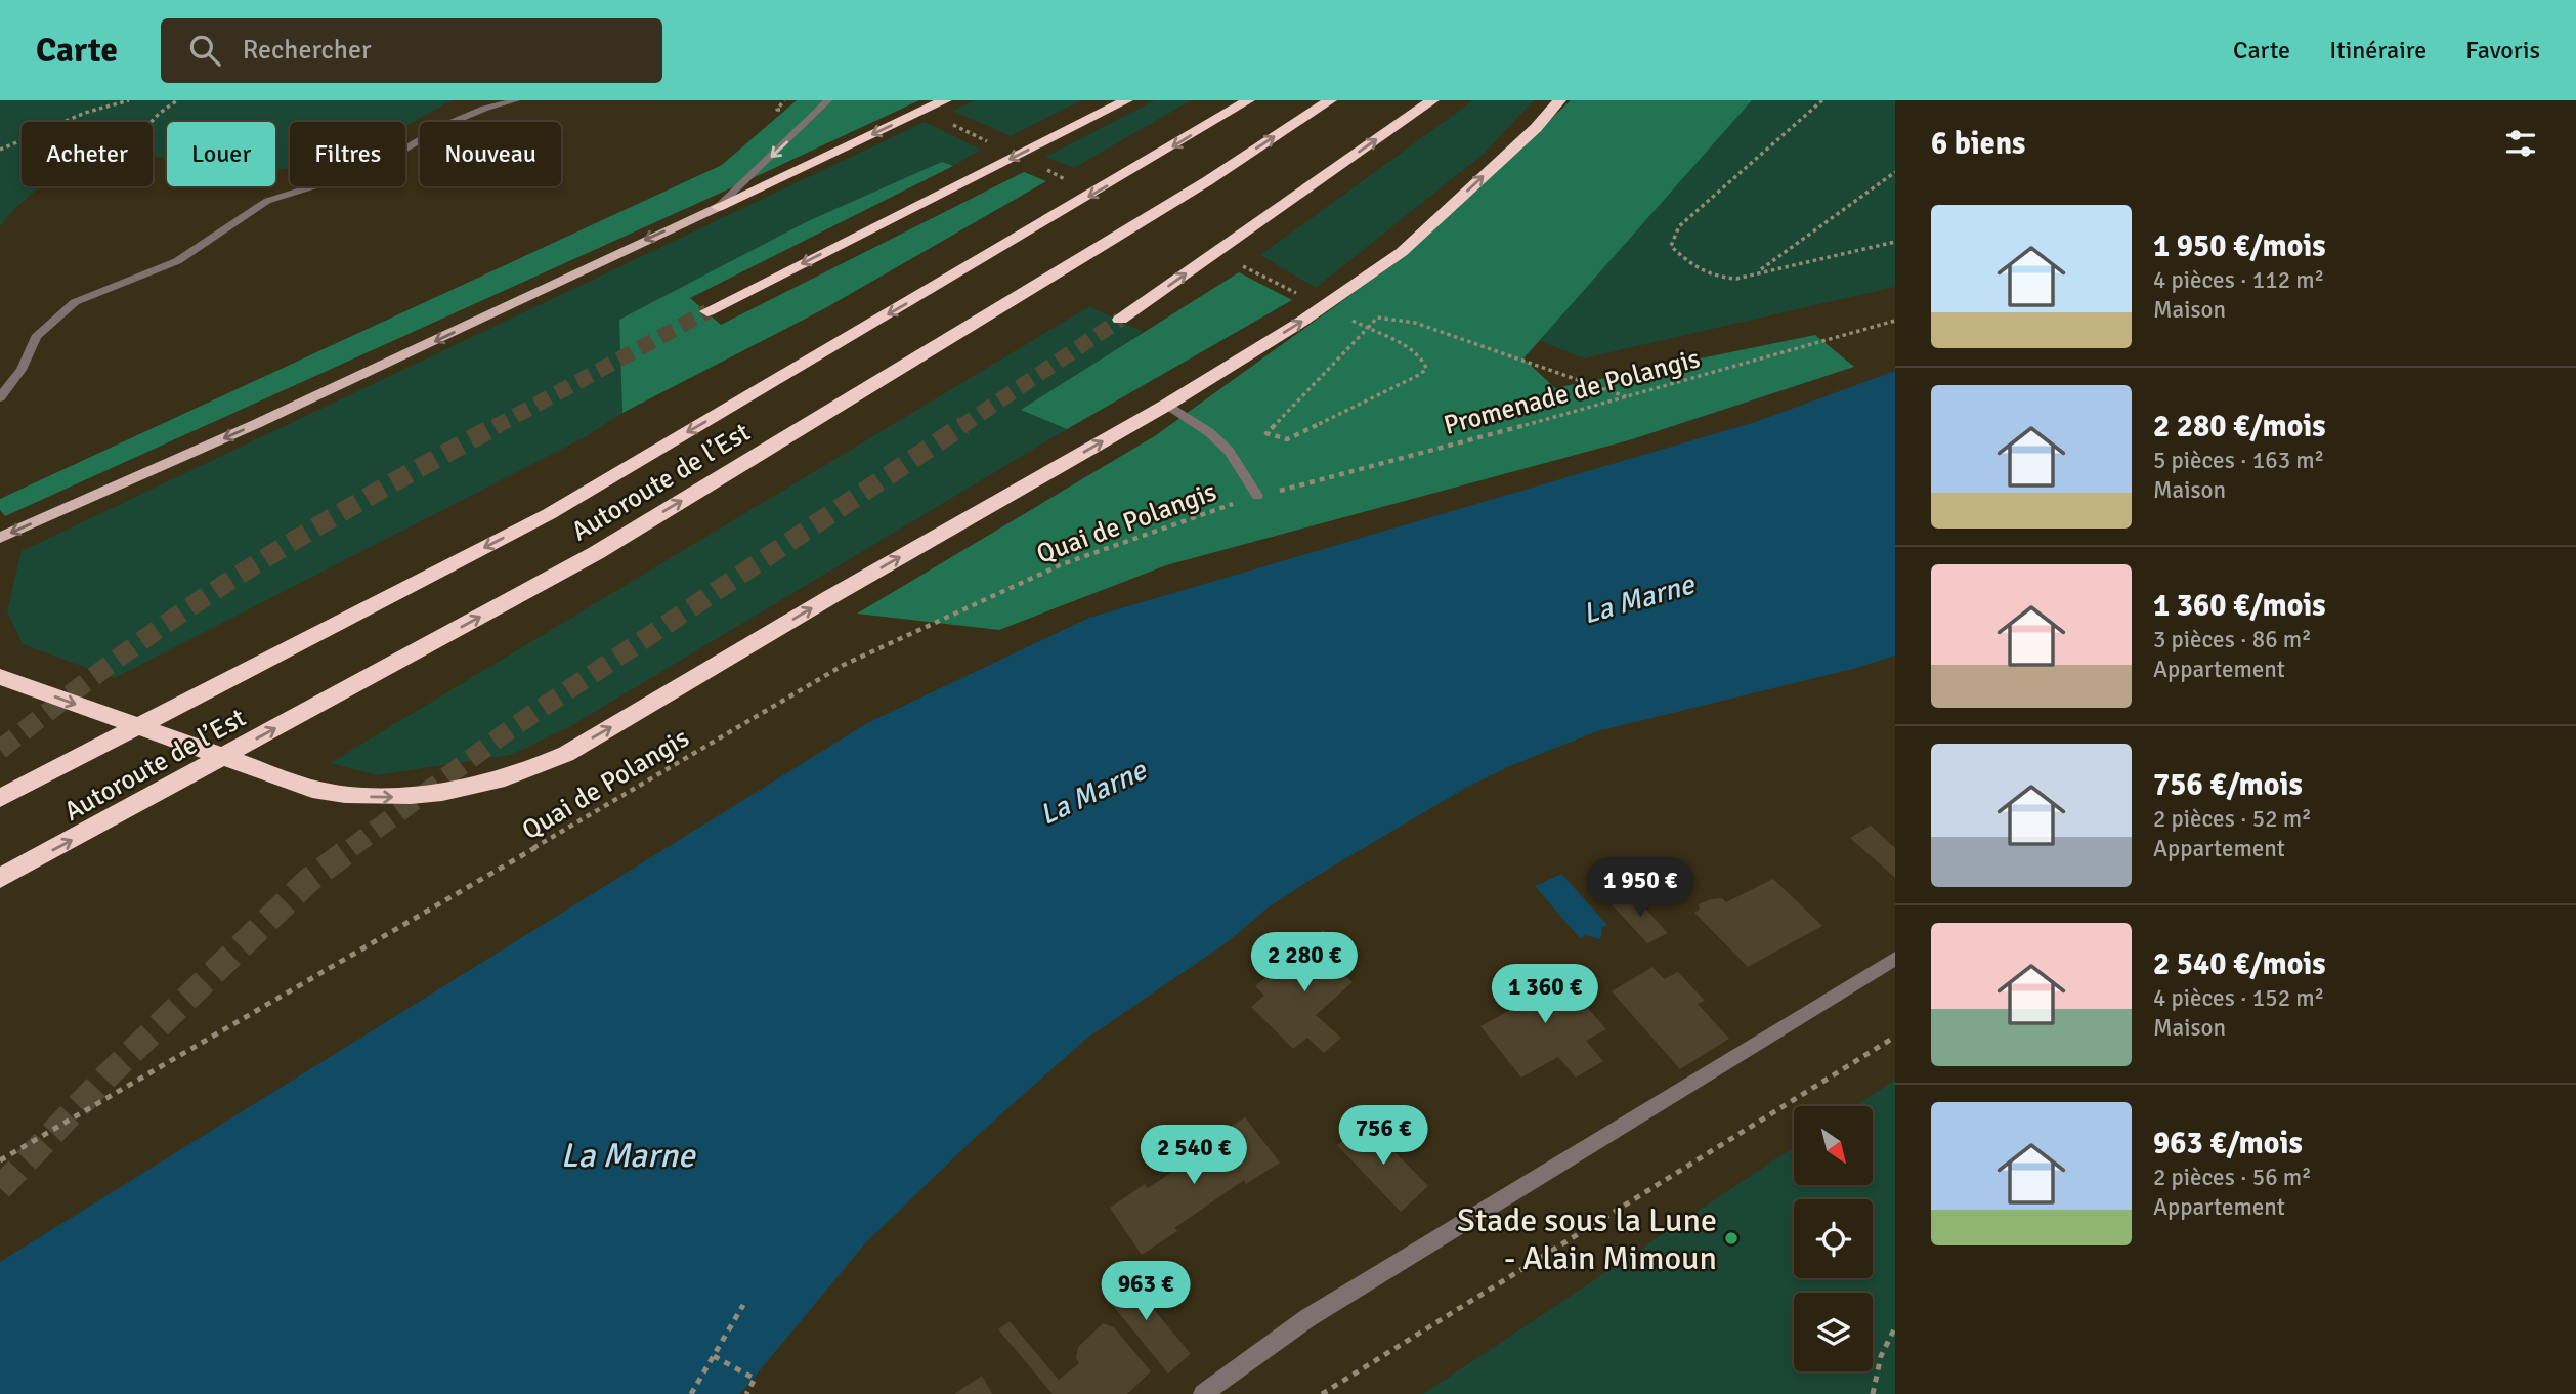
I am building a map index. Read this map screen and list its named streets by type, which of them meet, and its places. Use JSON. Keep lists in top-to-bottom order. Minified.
{"streets":{"highway":["Autoroute de l’Est"],"path":["Promenade de Polangis","Quai de Polangis"]},"crossings":[["Promenade de Polangis","Quai de Polangis"]],"water":["La Marne"],"places":["Stade sous la Lune - Alain Mimoun"],"north":"bottom right","page":{"header":"Carte","search":"Rechercher","nav":["Carte","Itinéraire","Favoris"],"heading":"6 biens","chip":["Acheter","Louer","Filtres","Nouveau"],"list":[{"name":"1 950 €/mois","note":"4 pièces · 112 m² · Maison"},{"name":"2 280 €/mois","note":"5 pièces · 163 m² · Maison"},{"name":"1 360 €/mois","note":"3 pièces · 86 m² · Appartement"},{"name":"756 €/mois","note":"2 pièces · 52 m² · Appartement"},{"name":"2 540 €/mois","note":"4 pièces · 152 m² · Maison"},{"name":"963 €/mois","note":"2 pièces · 56 m² · Appartement"}],"price":["1 950 €","2 280 €","1 360 €","756 €","2 540 €","963 €"]}}
